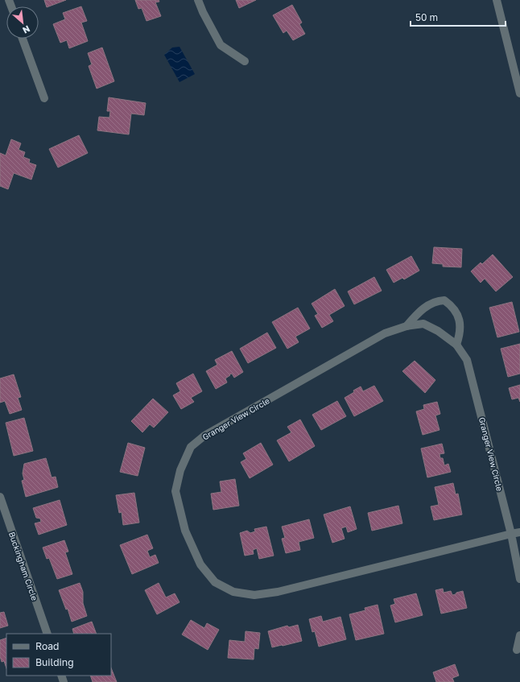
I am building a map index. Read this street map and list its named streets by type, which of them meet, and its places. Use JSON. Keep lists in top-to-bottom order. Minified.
{"streets":{"street":["Granger View Circle","Buckingham Circle"]},"legend":["Road","Building"],"scale_bar":"50 m","north":"bottom right"}
